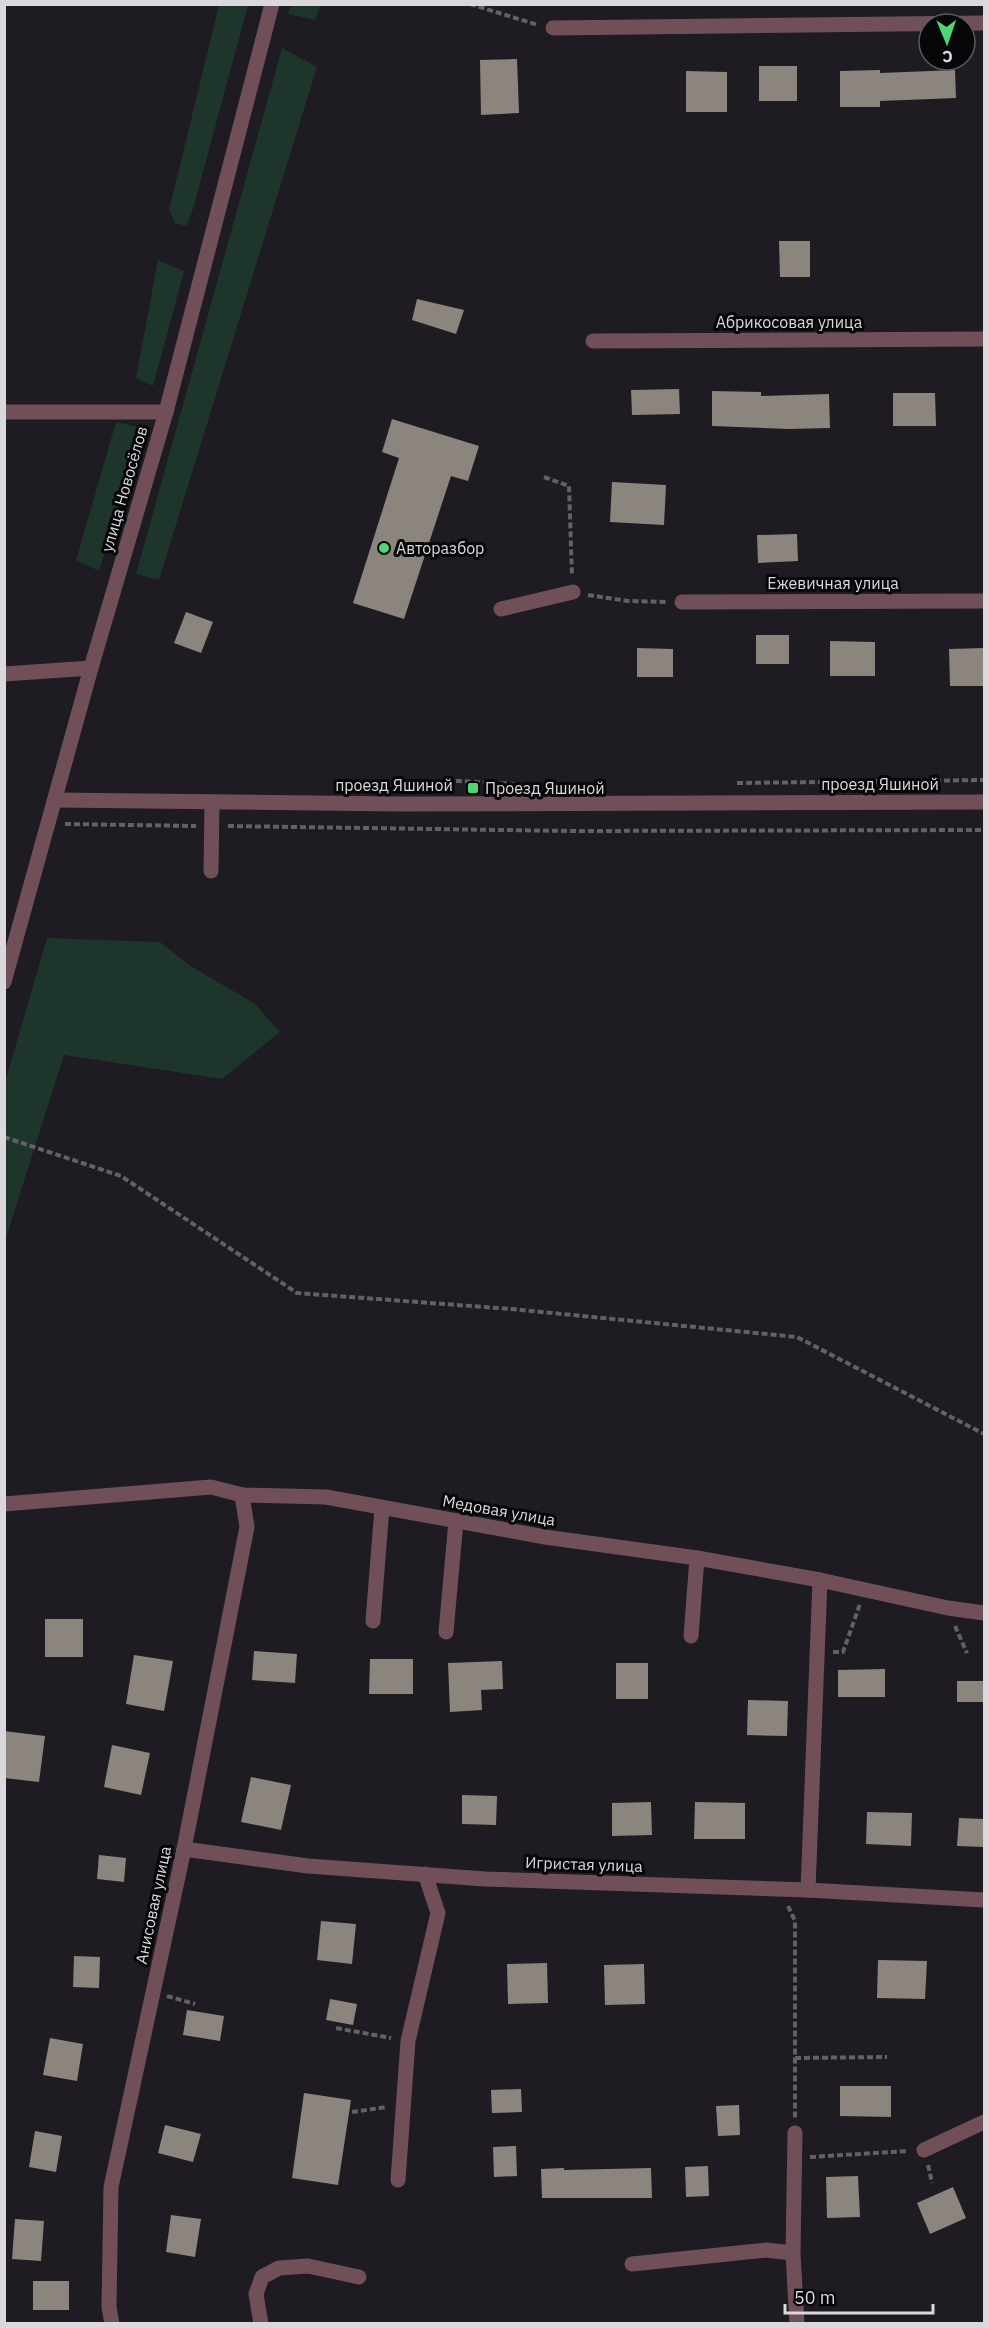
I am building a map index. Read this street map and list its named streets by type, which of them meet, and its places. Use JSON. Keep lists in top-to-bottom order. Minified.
{"streets":{"street":["Абрикосовая улица","улица Новосёлов","Ежевичная улица","проезд Яшиной","Медовая улица","Игристая улица","Анисовая улица"]},"crossings":[["улица Новосёлов","проезд Яшиной"],["Медовая улица","Анисовая улица"],["Игристая улица","Анисовая улица"]],"places":{"other":["Авторазбор"],"transit":["Проезд Яшиной"]},"scale_bar":"50 m","north":"bottom"}
